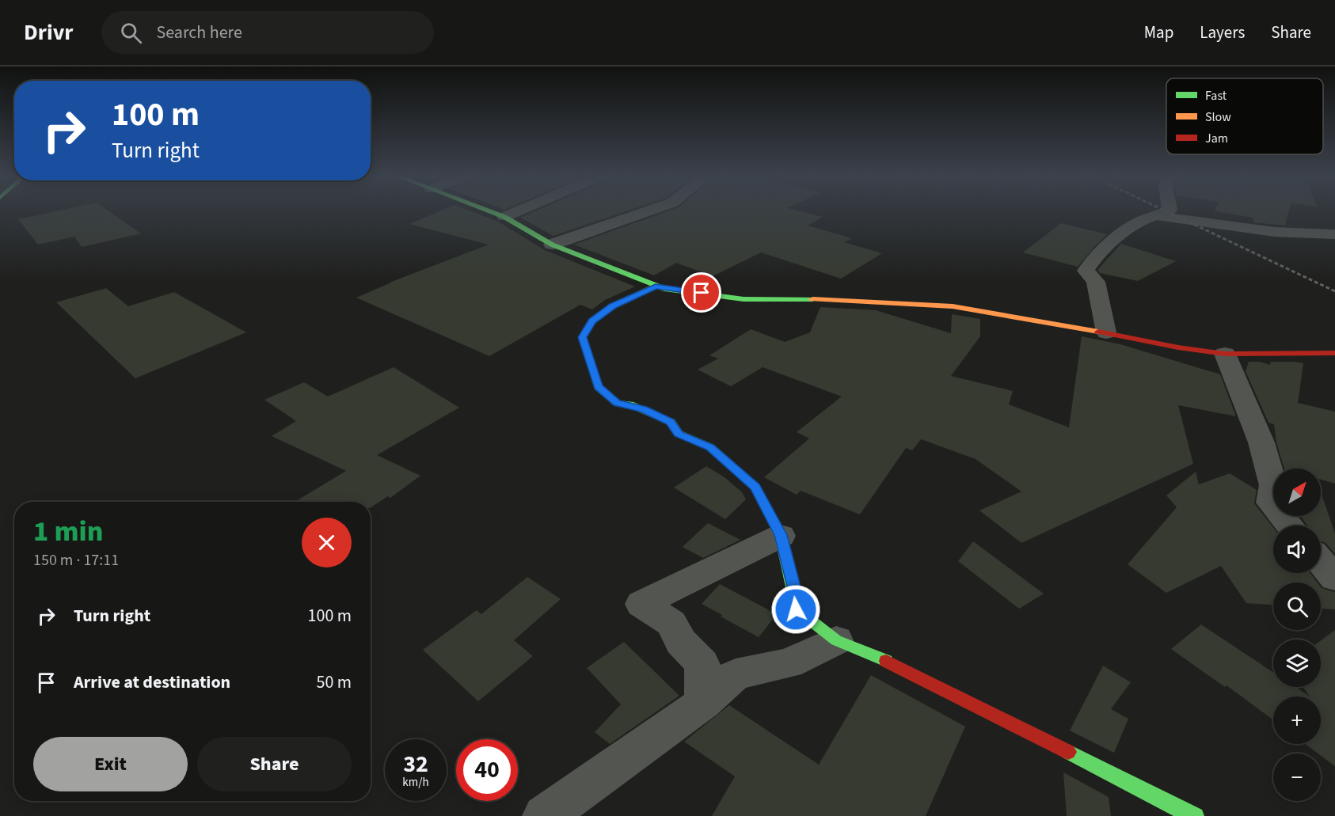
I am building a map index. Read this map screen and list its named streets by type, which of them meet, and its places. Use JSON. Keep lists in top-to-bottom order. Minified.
{"legend":["Fast","Slow","Jam"],"north":"top right","page":{"header":"Drivr","search":"Search here","nav":["Map","Layers","Share"],"turn":["100 m","Turn right"],"map_buttons":["+","−"],"heading":["1 min","150 m · 17:11"],"list":[{"name":"Turn right","value":"100 m"},{"name":"Arrive at destination","value":"50 m"}],"buttons":["Exit","Share"],"speed":"32 km/h","limit":"40"}}
